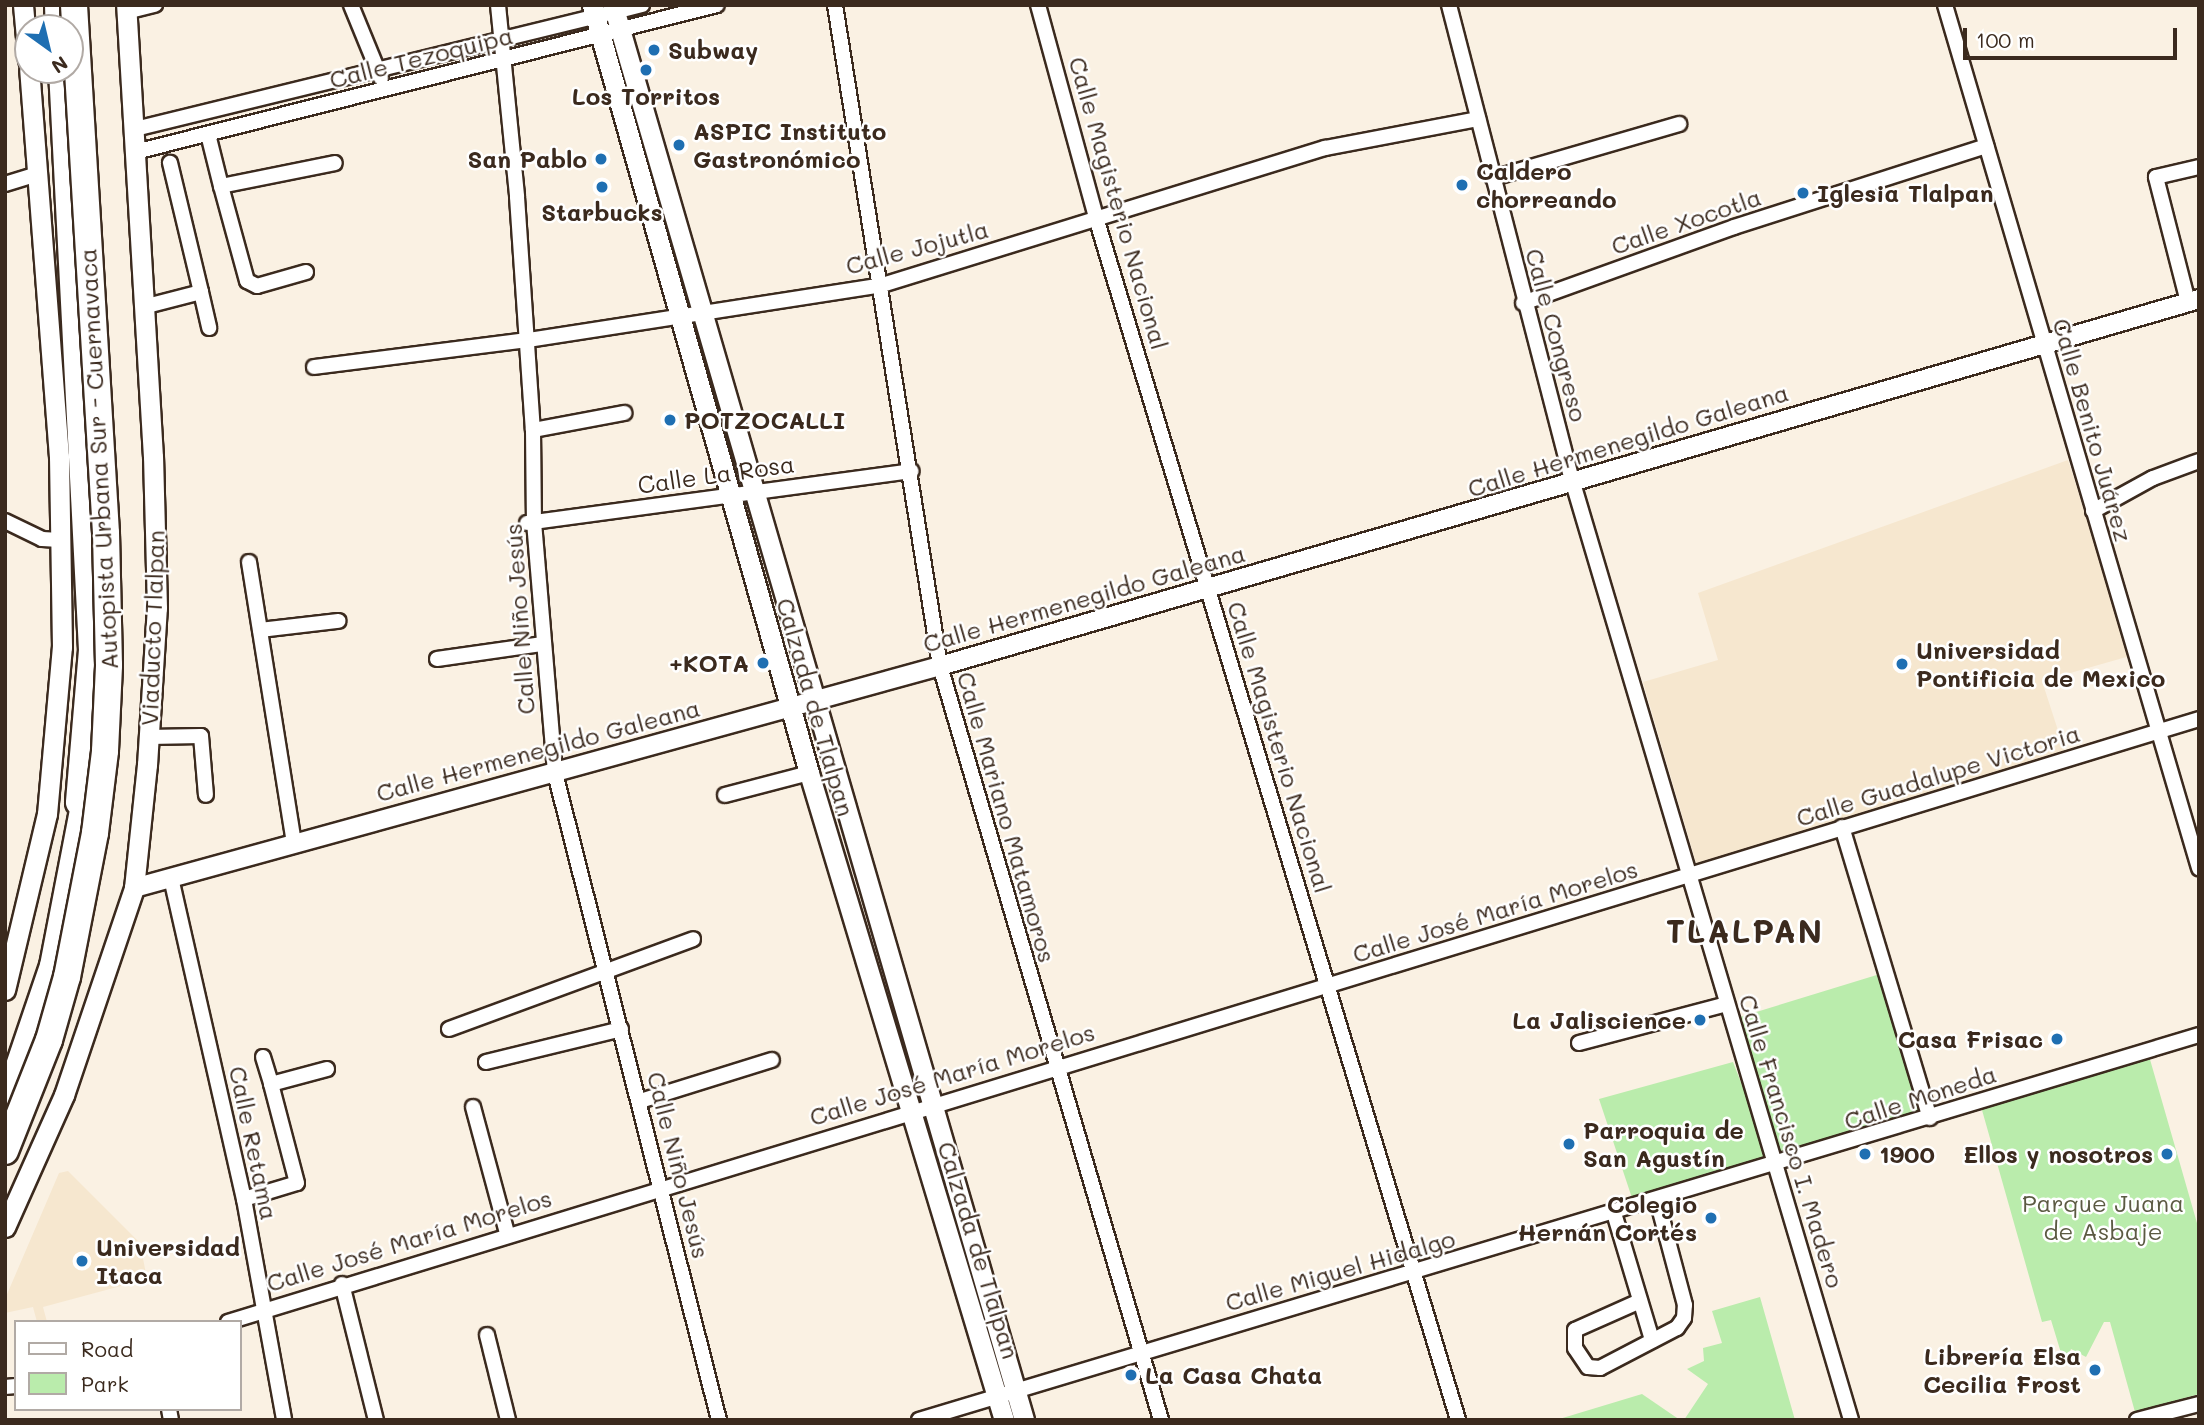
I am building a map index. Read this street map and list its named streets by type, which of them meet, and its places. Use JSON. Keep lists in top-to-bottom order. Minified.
{"streets":{"highway":["Autopista Urbana Sur - Cuernavaca"],"main road":["Viaducto Tlalpan","Calzada de Tlalpan"],"street":["Calle Tezoquipa","Calle Magisterio Nacional","Calle Xocotla","Calle Jojutla","Calle Congreso","Calle Benito Juárez","Calle Hermenegildo Galeana","Calle La Rosa","Calle Niño Jesús","Calle Guadalupe Victoria","Calle Mariano Matamoros","Calle José María Morelos","Calle Moneda","Calle Francisco I. Madero","Calle Retama","Calle Miguel Hidalgo"]},"crossings":[["Calle Tezoquipa","Calle Niño Jesús"],["Calle Tezoquipa","Viaducto Tlalpan"],["Calle Tezoquipa","Calzada de Tlalpan"],["Calle Magisterio Nacional","Calle Jojutla"],["Calle Magisterio Nacional","Calle Hermenegildo Galeana"],["Calle Magisterio Nacional","Calle José María Morelos"],["Calle Magisterio Nacional","Calle Miguel Hidalgo"],["Calle Xocotla","Calle Congreso"],["Calle Xocotla","Calle Benito Juárez"],["Calle Jojutla","Calle Congreso"],["Calle Jojutla","Calle Niño Jesús"],["Calle Jojutla","Calzada de Tlalpan"],["Calle Jojutla","Calle Mariano Matamoros"],["Calle Congreso","Calle Hermenegildo Galeana"],["Calle Congreso","Calle Guadalupe Victoria"],["Calle Congreso","Calle José María Morelos"],["Calle Congreso","Calle Francisco I. Madero"],["Calle Benito Juárez","Calle Hermenegildo Galeana"],["Calle Benito Juárez","Calle Guadalupe Victoria"],["Calle Hermenegildo Galeana","Calle Niño Jesús"],["Calle Hermenegildo Galeana","Viaducto Tlalpan"],["Calle Hermenegildo Galeana","Calzada de Tlalpan"],["Calle Hermenegildo Galeana","Calle Mariano Matamoros"],["Calle Hermenegildo Galeana","Calle Retama"],["Calle La Rosa","Calle Niño Jesús"],["Calle La Rosa","Calzada de Tlalpan"],["Calle La Rosa","Calle Mariano Matamoros"],["Calle Niño Jesús","Calle José María Morelos"],["Calzada de Tlalpan","Calle José María Morelos"],["Calzada de Tlalpan","Calle Miguel Hidalgo"],["Calle Guadalupe Victoria","Calle José María Morelos"],["Calle Guadalupe Victoria","Calle Francisco I. Madero"],["Calle Mariano Matamoros","Calle José María Morelos"],["Calle Mariano Matamoros","Calle Miguel Hidalgo"],["Calle José María Morelos","Calle Francisco I. Madero"],["Calle José María Morelos","Calle Retama"],["Calle Moneda","Calle Francisco I. Madero"],["Calle Moneda","Calle Miguel Hidalgo"],["Calle Francisco I. Madero","Calle Miguel Hidalgo"]],"districts":["TLALPAN"],"parks":["Parque Juana de Asbaje"],"places":["Subway","Los Torritos","ASPIC Instituto Gastronómico","San Pablo","Caldero chorreando","Starbucks","Iglesia Tlalpan","POTZOCALLI","+KOTA","Universidad Pontificia de Mexico","La Jaliscience","Casa Frisac","Parroquia de San Agustín","1900","Ellos y nosotros","Colegio Hernán Cortés","Universidad Itaca","Librería Elsa Cecilia Frost","La Casa Chata"],"legend":["Road","Park"],"scale_bar":"100 m","north":"bottom right"}
